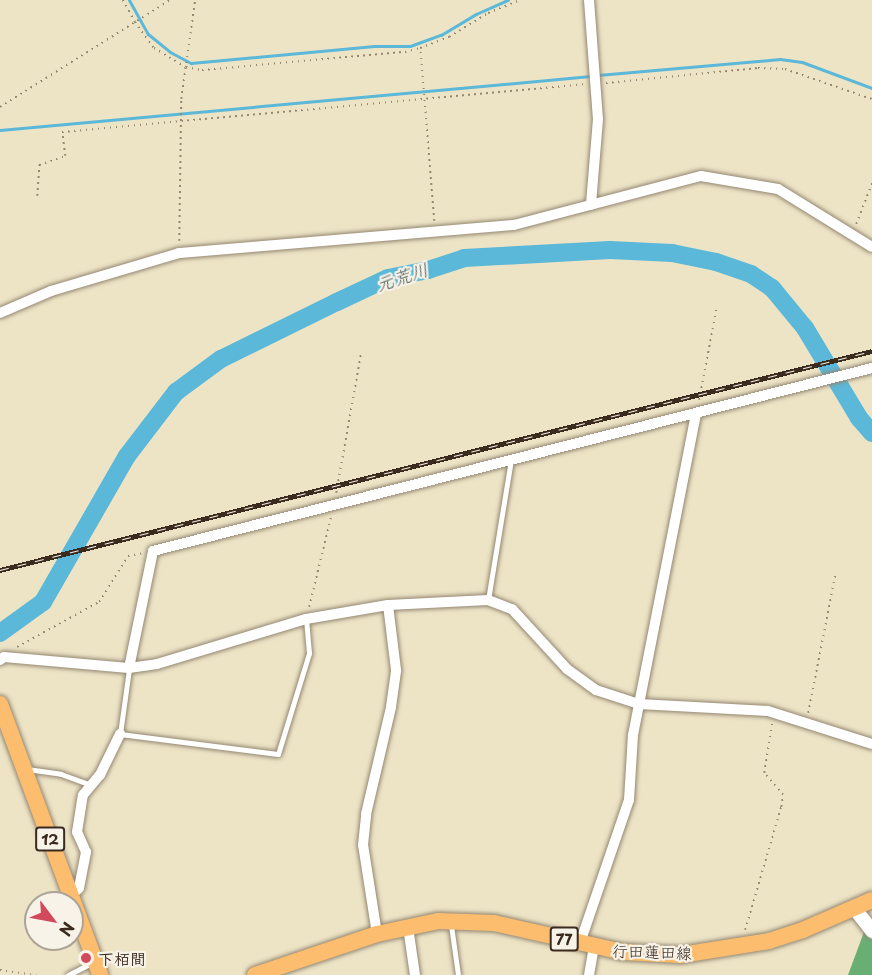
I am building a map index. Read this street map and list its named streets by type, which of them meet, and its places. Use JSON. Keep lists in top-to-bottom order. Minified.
{"streets":{"main road":["12","77","行田蓮田線"]},"water":["元荒川"],"places":["下栢間"],"north":"bottom right"}
